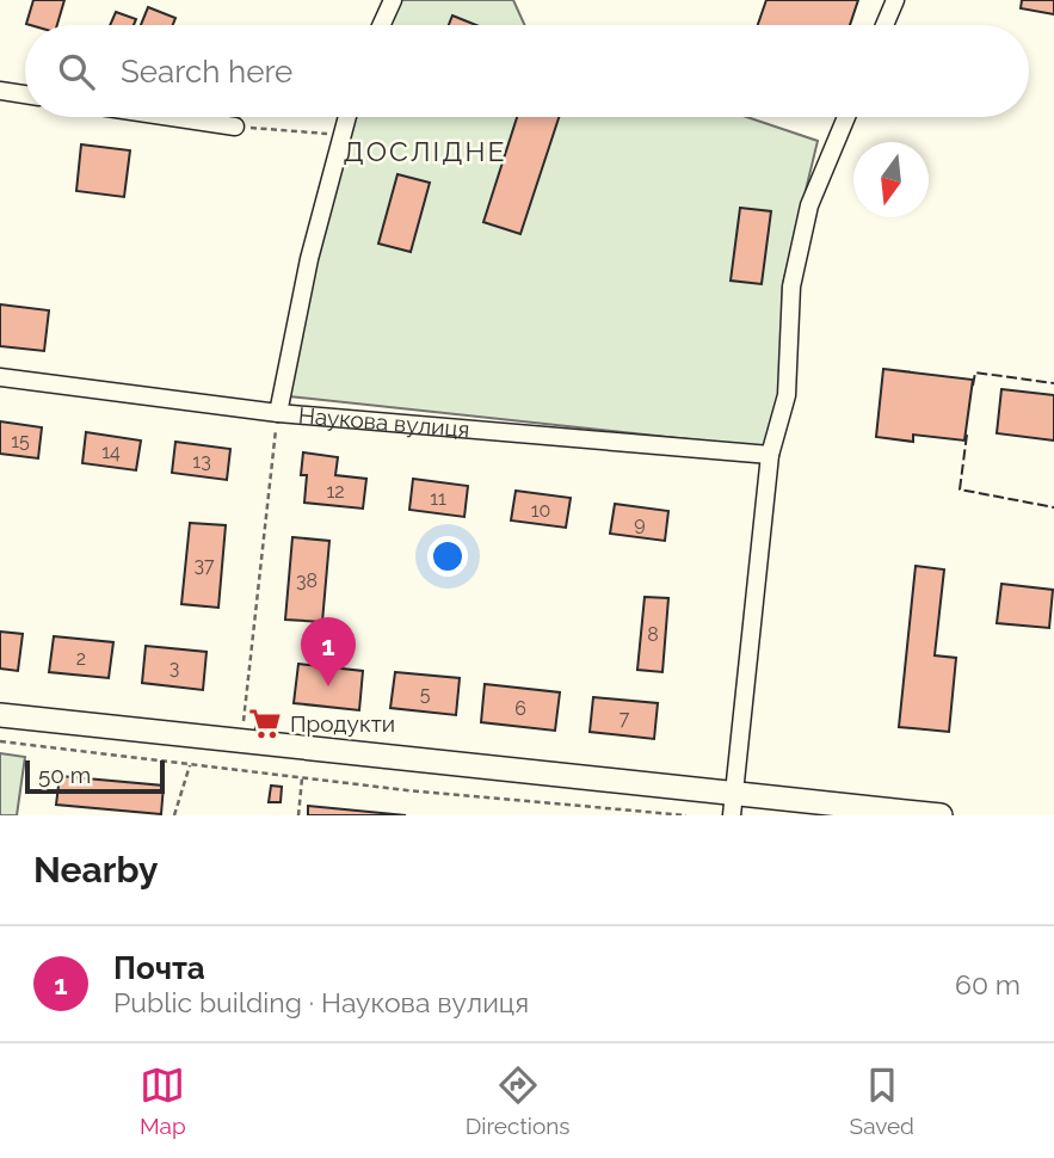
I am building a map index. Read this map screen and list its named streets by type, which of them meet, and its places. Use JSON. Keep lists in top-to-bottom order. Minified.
{"streets":{"street":["Наукова вулиця"]},"districts":["ДОСЛІДНЕ"],"places":{"supermarket":["Продукти"]},"house_numbers":["15","14","13","12","11","10","9","37","38","8","2","3","5","6","7"],"scale_bar":"50 m","north":"bottom","page":{"search":"Search here","pins":"1","scale":"50 m","heading":"Nearby","list":[{"mark":"1","name":"Почта","note":"Public building · Наукова вулиця","value":"60 m"}],"nav":["Map","Directions","Saved"]}}
